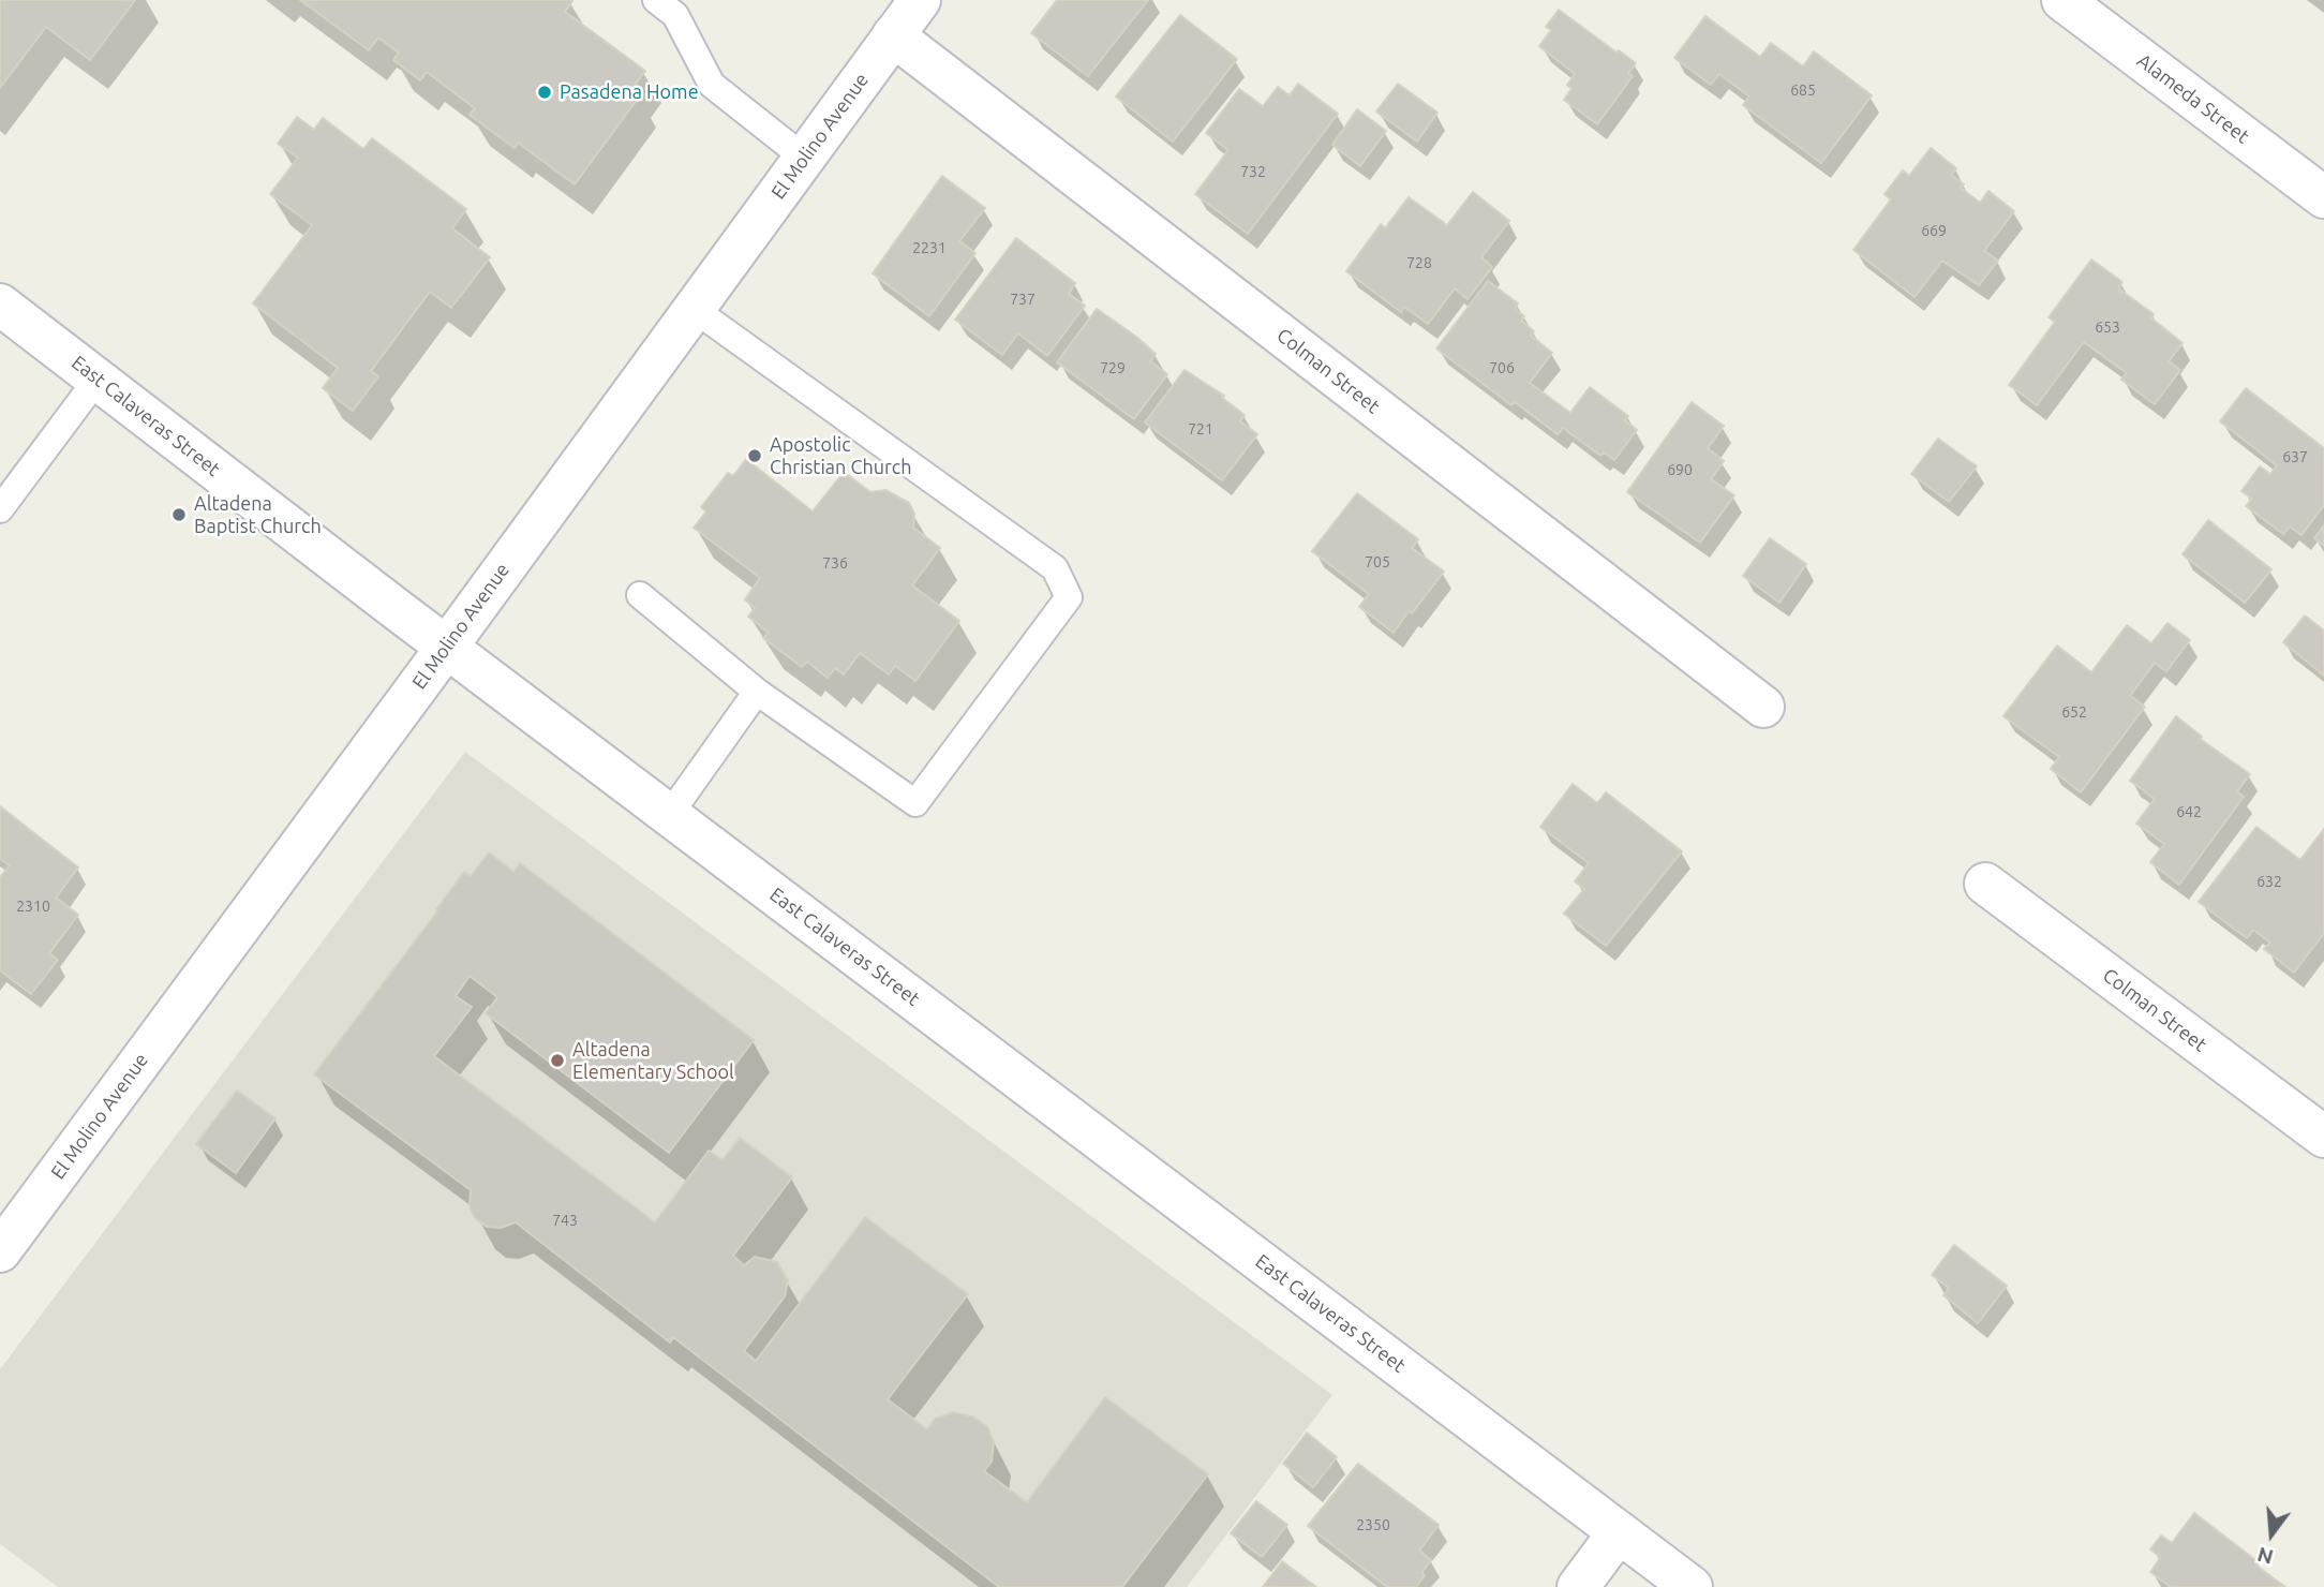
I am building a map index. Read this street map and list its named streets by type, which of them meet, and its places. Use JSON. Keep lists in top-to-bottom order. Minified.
{"streets":{"street":["Alameda Street","El Molino Avenue","Colman Street","East Calaveras Street"]},"crossings":[["El Molino Avenue","Colman Street"],["El Molino Avenue","East Calaveras Street"]],"places":["Pasadena Home","Apostolic Christian Church","Altadena Baptist Church","Altadena Elementary School"],"house_numbers":["685","732","669","2231","728","737","653","729","706","721","637","690","705","736","652","642","632","2310","743","2350"],"north":"bottom"}
